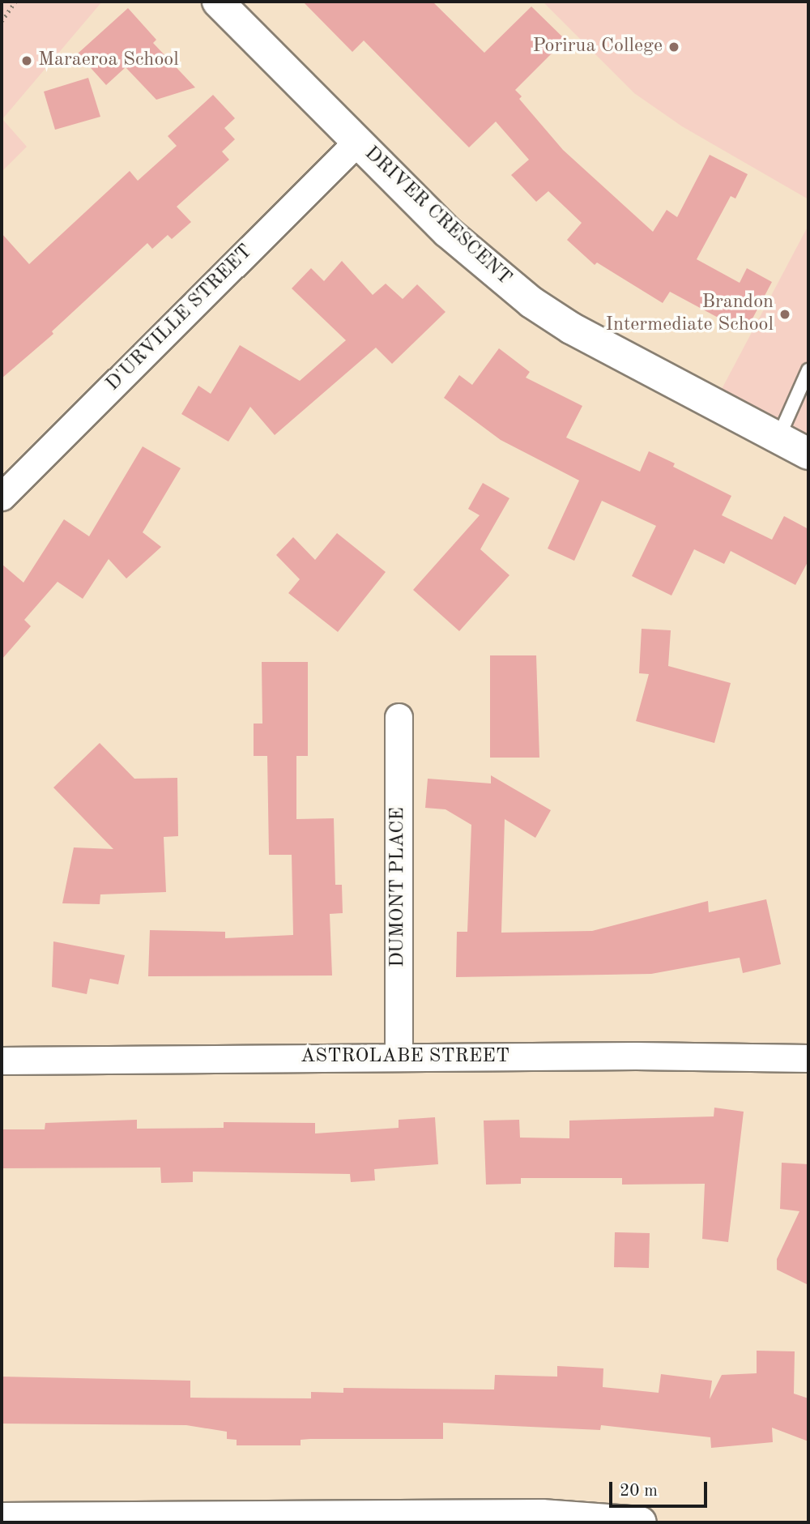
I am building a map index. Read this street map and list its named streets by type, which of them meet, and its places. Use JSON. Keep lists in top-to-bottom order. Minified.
{"streets":{"street":["DRIVER CRESCENT","D'URVILLE STREET","DUMONT PLACE","ASTROLABE STREET"]},"crossings":[["DRIVER CRESCENT","D'URVILLE STREET"],["DUMONT PLACE","ASTROLABE STREET"]],"places":["Porirua College","Maraeroa School","Brandon Intermediate School"],"scale_bar":"20 m"}
